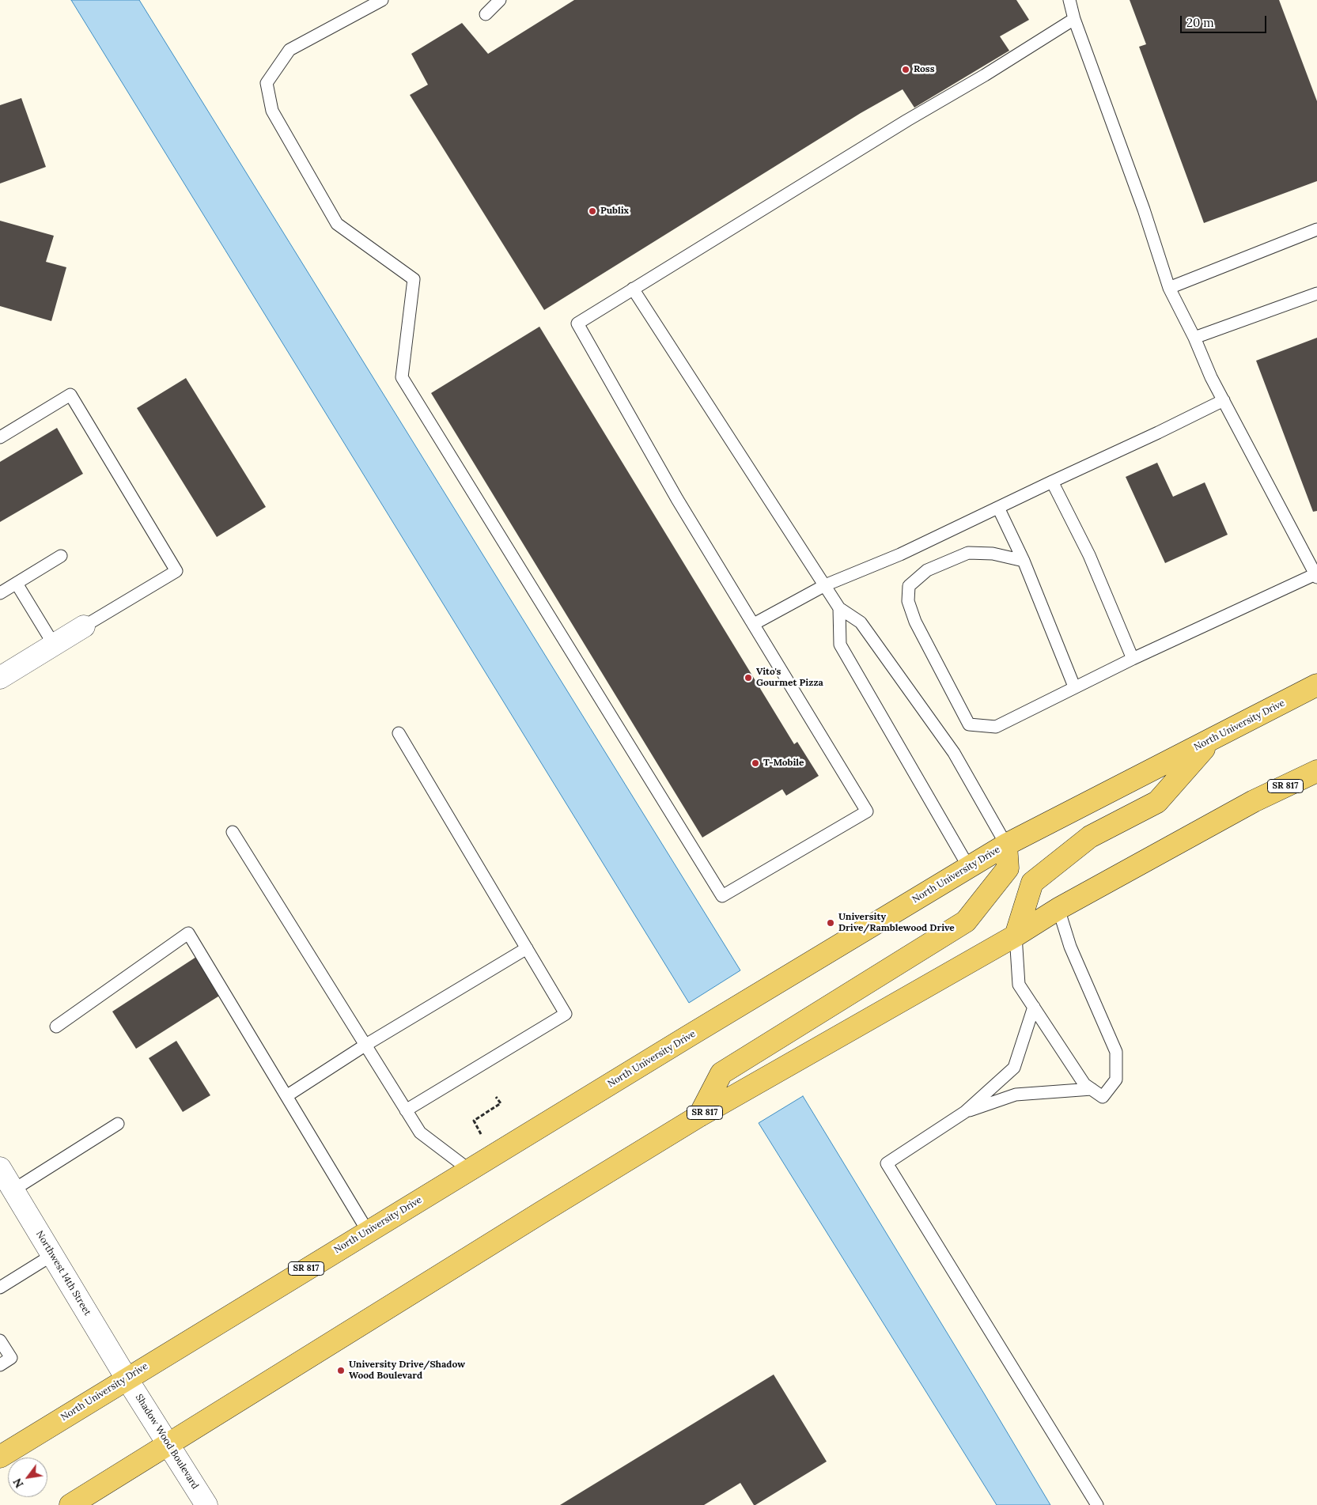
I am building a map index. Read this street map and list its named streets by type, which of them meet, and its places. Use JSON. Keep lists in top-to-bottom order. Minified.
{"streets":{"main road":["North University Drive","SR 817"],"street":["Northwest 14th Street","Shadow Wood Boulevard"]},"crossings":[["North University Drive","Northwest 14th Street"],["North University Drive","Shadow Wood Boulevard"],["SR 817","Shadow Wood Boulevard"],["Northwest 14th Street","Shadow Wood Boulevard"]],"places":["Ross","Publix","Vito's Gourmet Pizza","T-Mobile","University Drive/Ramblewood Drive","University Drive/Shadow Wood Boulevard"],"scale_bar":"20 m","north":"bottom left"}
